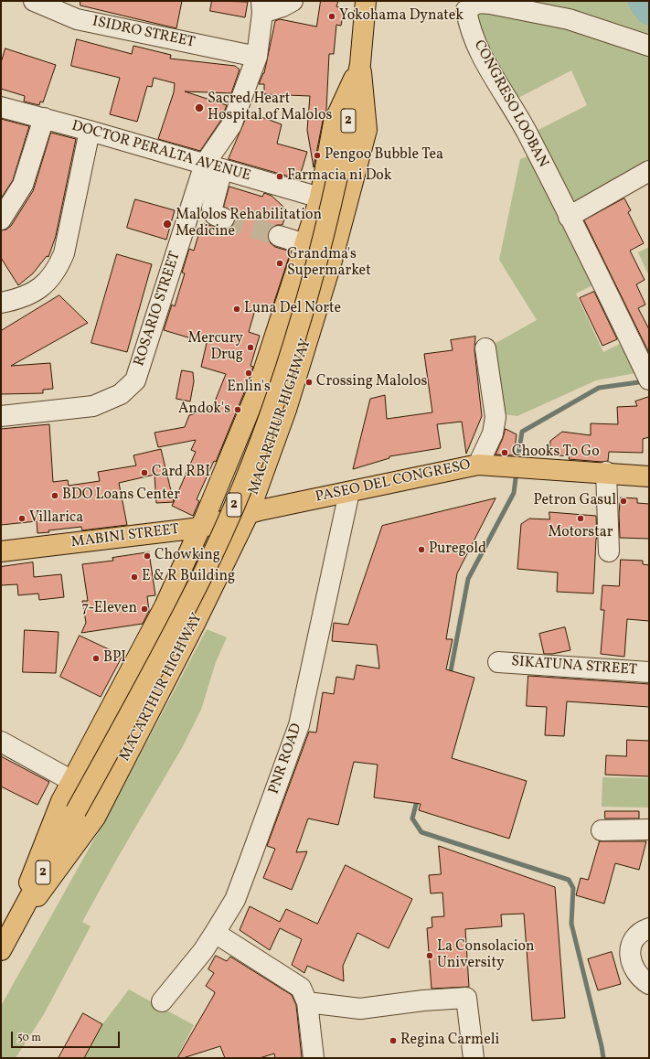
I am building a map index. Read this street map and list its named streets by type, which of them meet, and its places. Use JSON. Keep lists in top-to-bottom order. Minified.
{"streets":{"main road":["2","MACARTHUR HIGHWAY","PASEO DEL CONGRESO","MABINI STREET"],"street":["ISIDRO STREET","CONGRESO LOOBAN","DOCTOR PERALTA AVENUE","ROSARIO STREET","SIKATUNA STREET","PNR ROAD"]},"crossings":[["ISIDRO STREET","ROSARIO STREET"],["DOCTOR PERALTA AVENUE","ROSARIO STREET"],["DOCTOR PERALTA AVENUE","MACARTHUR HIGHWAY"],["MACARTHUR HIGHWAY","PASEO DEL CONGRESO"],["MACARTHUR HIGHWAY","MABINI STREET"],["PASEO DEL CONGRESO","MABINI STREET"],["PASEO DEL CONGRESO","PNR ROAD"]],"places":["Yokohama Dynatek","Sacred Heart Hospital of Malolos","Pengoo Bubble Tea","Farmacia ni Dok","Malolos Rehabilitation Medicine","Grandma's Supermarket","Luna Del Norte","Mercury Drug","Enlin's","Crossing Malolos","Andok's","Chooks To Go","Card RBI","BDO Loans Center","Petron Gasul","Villarica","Motorstar","Puregold","Chowking","E & R Building","7-Eleven","BPI","La Consolacion University","Regina Carmeli"],"scale_bar":"50 m"}
